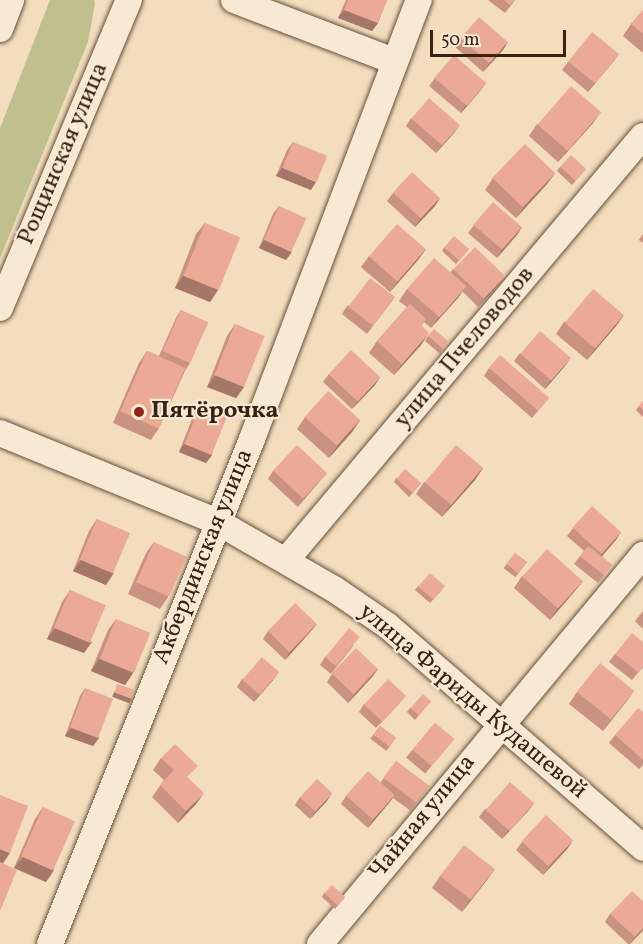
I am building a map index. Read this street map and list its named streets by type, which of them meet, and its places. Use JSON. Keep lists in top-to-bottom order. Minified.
{"streets":{"street":["Рощинская улица","улица Пчеловодов","Акбердинская улица","улица Фариды Кудашевой","Чайная улица"]},"crossings":[["улица Пчеловодов","улица Фариды Кудашевой"],["Акбердинская улица","улица Фариды Кудашевой"],["улица Фариды Кудашевой","Чайная улица"]],"places":["Пятёрочка"],"scale_bar":"50 m"}
